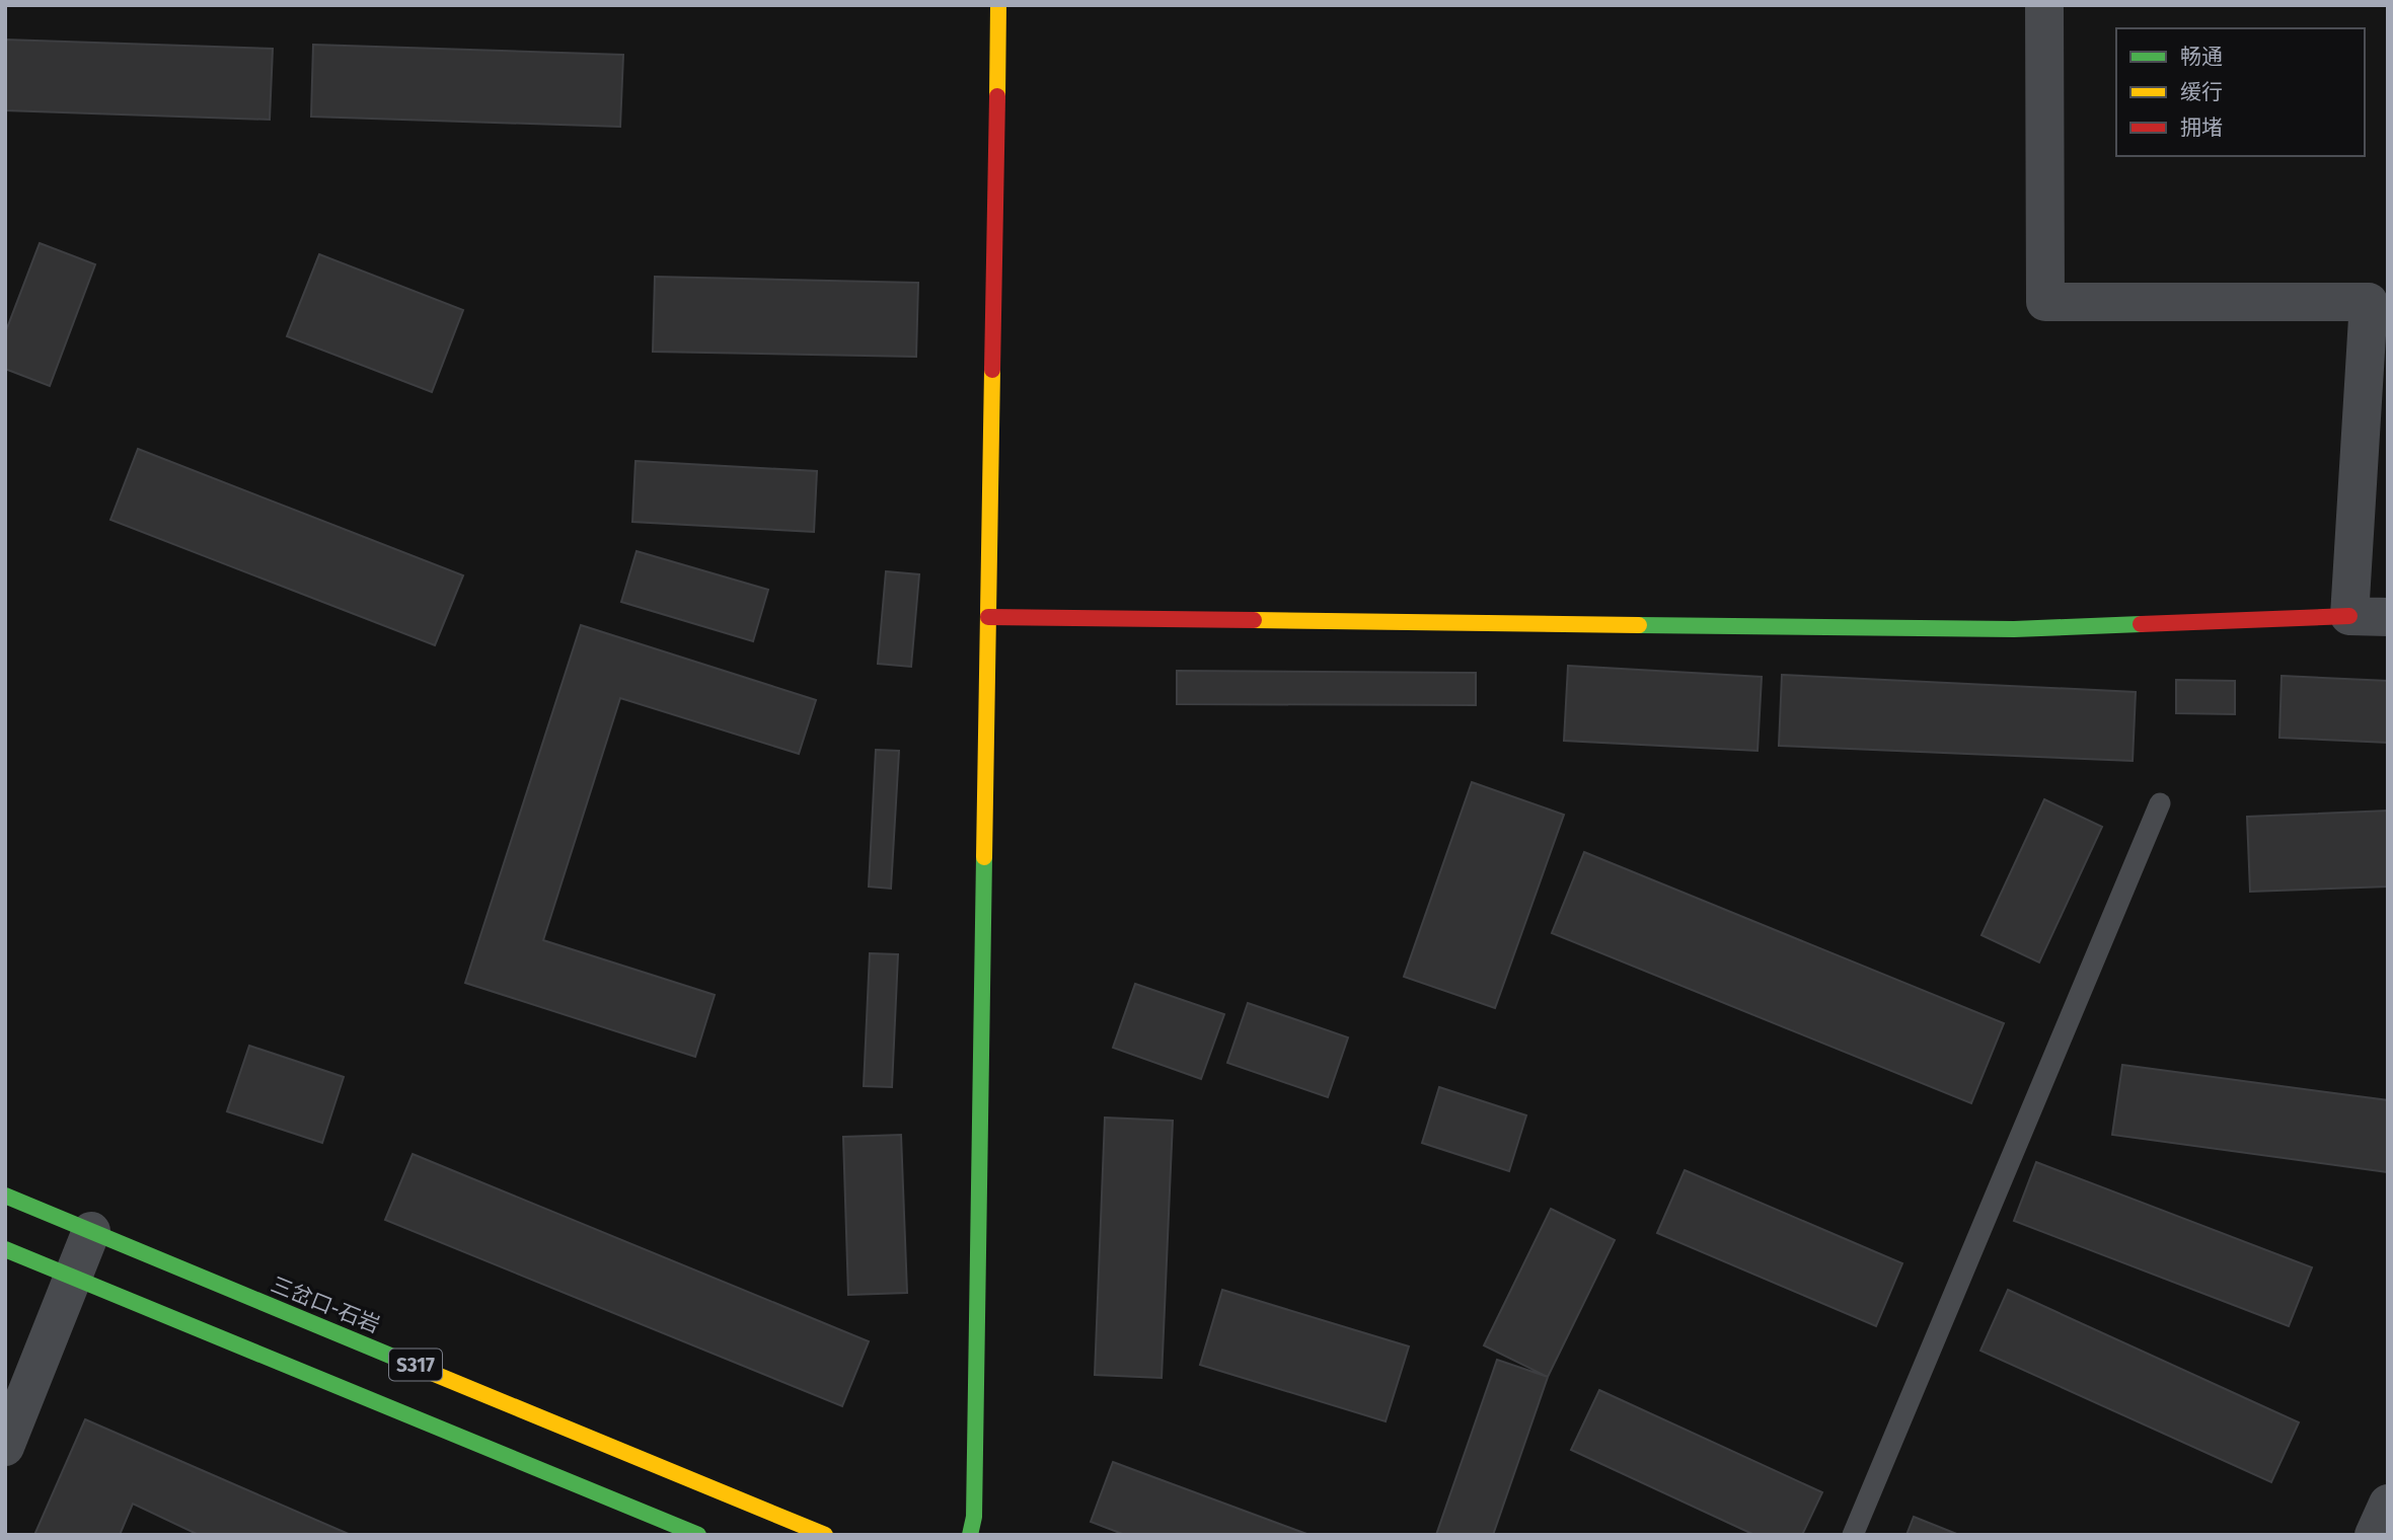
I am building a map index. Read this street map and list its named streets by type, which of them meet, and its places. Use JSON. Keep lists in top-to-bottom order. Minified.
{"streets":{"main road":["三岔口-石岩","S317"]},"legend":["畅通","缓行","拥堵"]}
